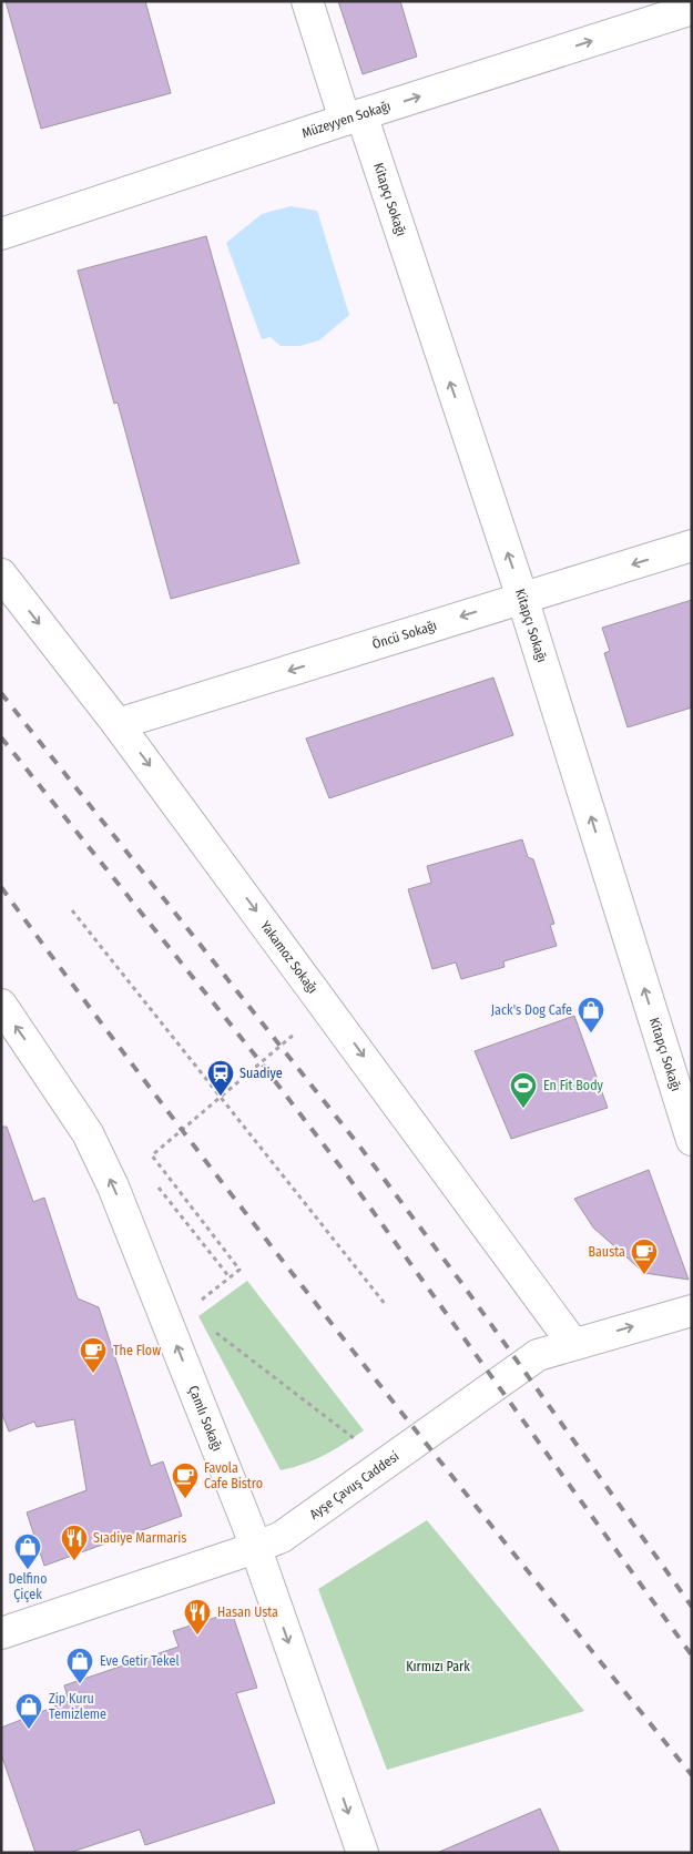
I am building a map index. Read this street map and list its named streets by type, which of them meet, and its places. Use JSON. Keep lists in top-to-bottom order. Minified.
{"streets":{"street":["Müzeyyen Sokağı","Kitapçı Sokağı","Öncü Sokağı","Yakamoz Sokağı","Çamlı Sokağı","Ayşe Çavuş Caddesi"]},"crossings":[["Müzeyyen Sokağı","Kitapçı Sokağı"],["Kitapçı Sokağı","Öncü Sokağı"],["Öncü Sokağı","Yakamoz Sokağı"],["Yakamoz Sokağı","Ayşe Çavuş Caddesi"],["Çamlı Sokağı","Ayşe Çavuş Caddesi"]],"one_way":["Müzeyyen Sokağı","Kitapçı Sokağı","Öncü Sokağı","Yakamoz Sokağı"],"parks":["Kırmızı Park"],"places":{"shop":["Jack's Dog Cafe","Delfino Çiçek","Eve Getir Tekel","Zip Kuru Temizleme"],"station":["Suadiye"],"sports":["En Fit Body"],"cafe":["Bausta","The Flow","Favola Cafe Bistro"],"restaurant":["Sıadiye Marmaris","Hasan Usta"]}}
